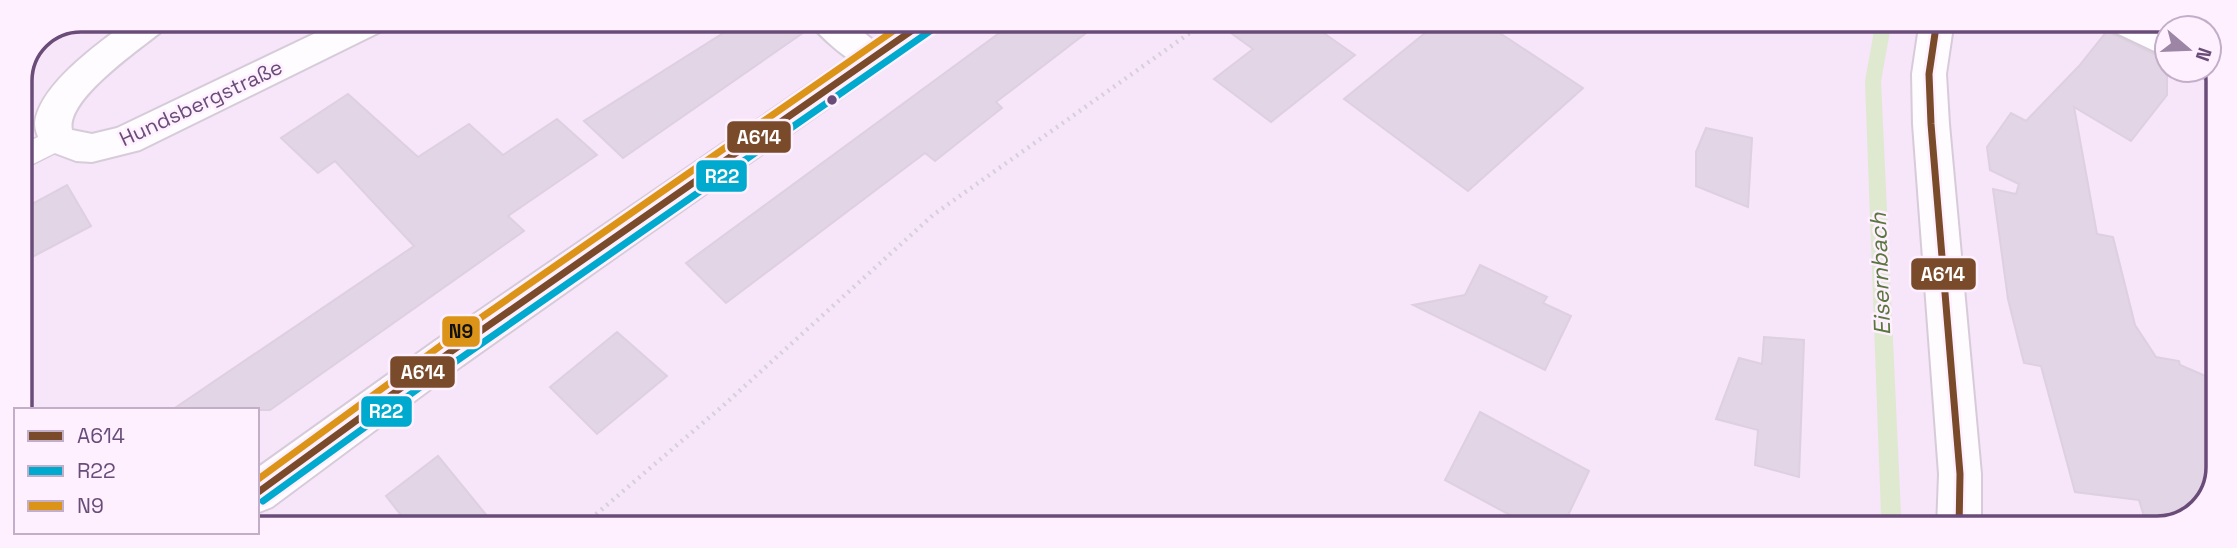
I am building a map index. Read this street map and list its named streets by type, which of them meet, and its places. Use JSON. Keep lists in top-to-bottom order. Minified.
{"streets":{"main road":["Hundsbergstraße"]},"water":["Eisernbach"],"lines":["transit line A614","transit line R22","transit line N9"],"legend":["A614","R22","N9"],"north":"right"}
